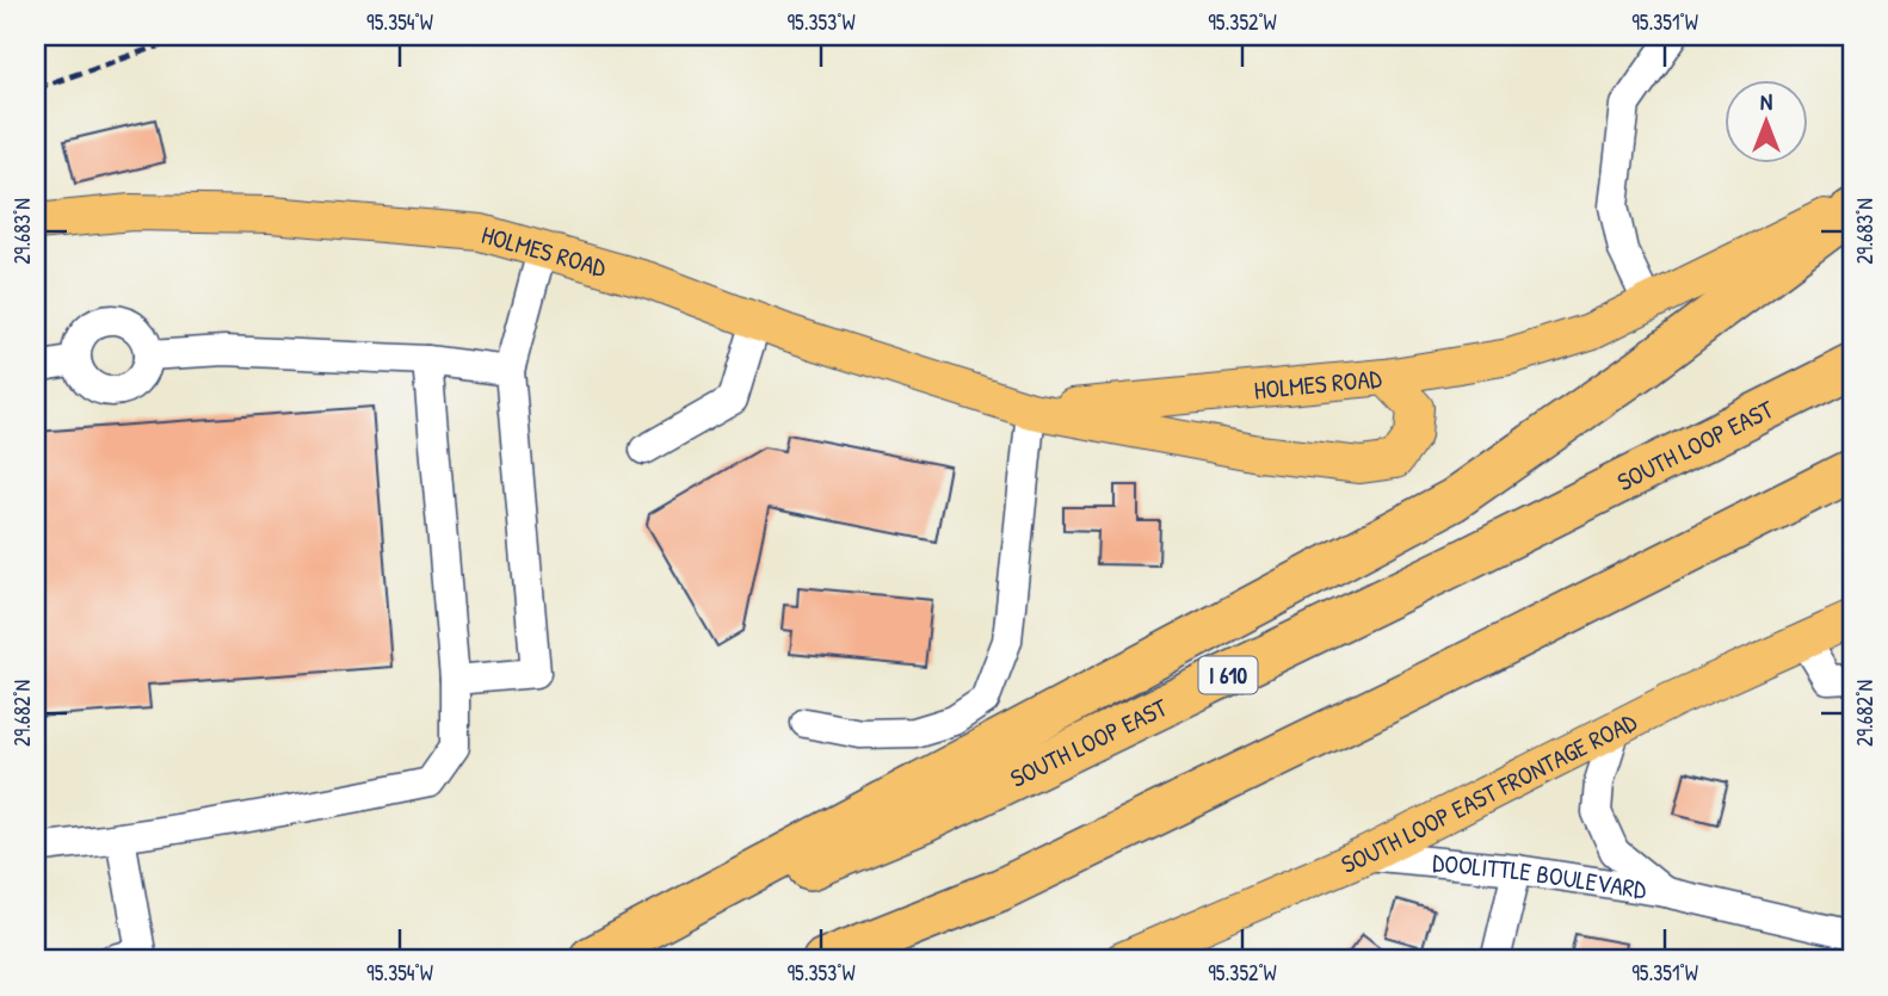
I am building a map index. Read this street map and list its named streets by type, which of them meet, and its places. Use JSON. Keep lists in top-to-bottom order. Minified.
{"streets":{"highway":["SOUTH LOOP EAST","I 610"],"main road":["HOLMES ROAD","SOUTH LOOP EAST FRONTAGE ROAD"],"street":["DOOLITTLE BOULEVARD"]},"crossings":[["SOUTH LOOP EAST FRONTAGE ROAD","DOOLITTLE BOULEVARD"]],"north":"top","coordinates":["95.354°W","95.353°W","95.352°W","95.351°W","29.683°N","29.682°N"]}
